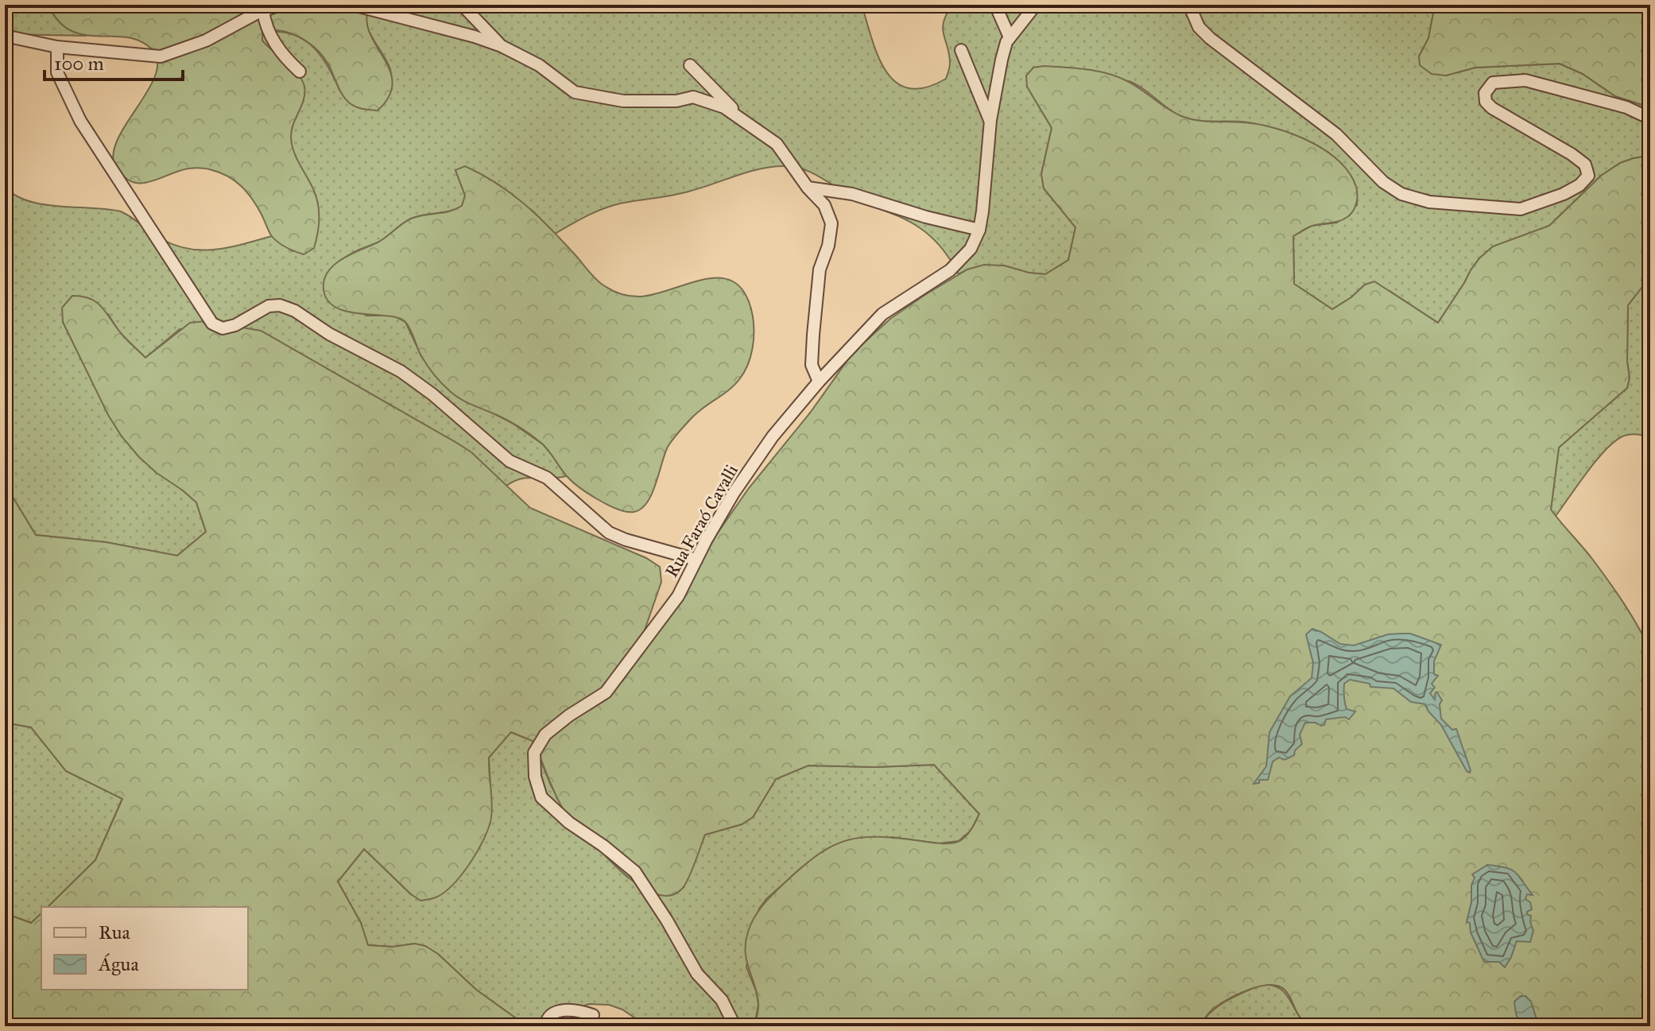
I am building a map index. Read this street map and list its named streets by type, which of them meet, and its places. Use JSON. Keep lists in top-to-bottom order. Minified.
{"streets":{"street":["Rua Faraó Cavalli"]},"legend":["Rua","Água"],"scale_bar":"100 m"}
